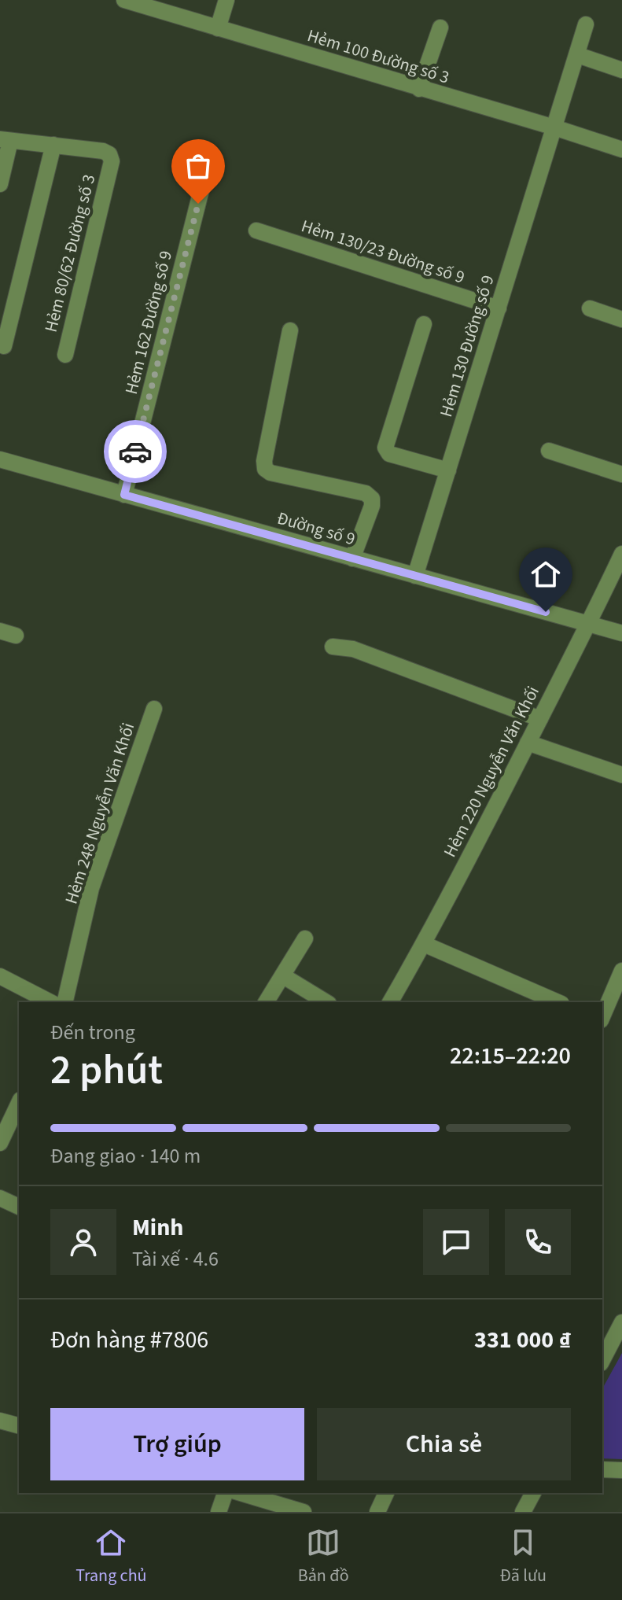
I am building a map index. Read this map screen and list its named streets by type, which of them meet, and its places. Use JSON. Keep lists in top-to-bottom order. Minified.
{"streets":{"street":["Hẻm 100 Đường số 3","Hẻm 130/23 Đường số 9","Hẻm 80/62 Đường số 3","Hẻm 162 Đường số 9","Hẻm 130 Đường số 9","Đường số 9","Hẻm 220 Nguyễn Văn Khối","Hẻm 248 Nguyễn Văn Khối"]},"crossings":[["Hẻm 100 Đường số 3","Hẻm 130 Đường số 9"],["Hẻm 130/23 Đường số 9","Hẻm 130 Đường số 9"],["Hẻm 162 Đường số 9","Đường số 9"],["Hẻm 130 Đường số 9","Đường số 9"],["Đường số 9","Hẻm 220 Nguyễn Văn Khối"]],"page":{"heading":["2 phút","Đến trong","22:15–22:20"],"panel":["Minh","Tài xế · 4.6","Đơn hàng #7806","331 000 ₫"],"bar":"Đang giao · 140 m","buttons":["Trợ giúp","Chia sẻ"],"tabs":["Trang chủ","Bản đồ","Đã lưu"]}}
